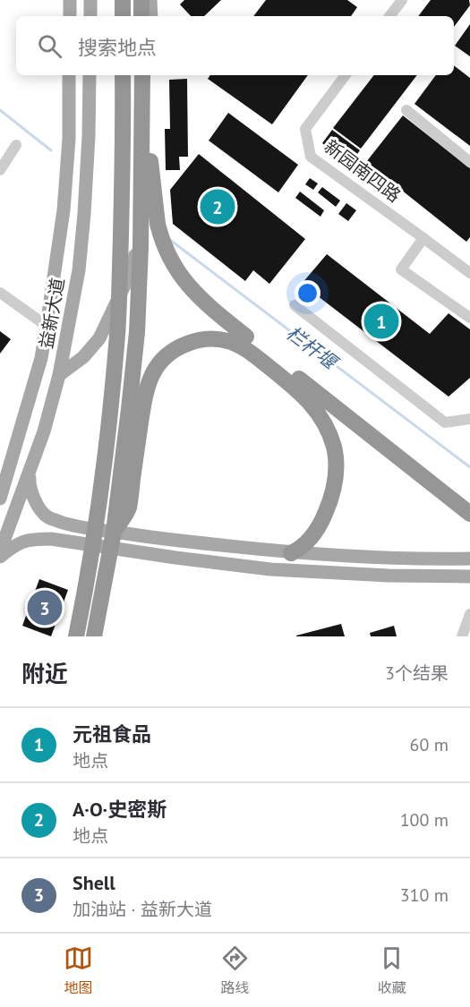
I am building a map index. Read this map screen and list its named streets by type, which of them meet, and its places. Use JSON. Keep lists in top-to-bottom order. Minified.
{"streets":{"main road":["益新大道"],"street":["新园南四路"]},"water":["栏杆堰"],"page":{"search":"搜索地点","pins":["2","1","3"],"heading":["附近","3个结果"],"list":[{"mark":"1","name":"元祖食品","note":"地点","value":"60 m"},{"mark":"2","name":"A·O·史密斯","note":"地点","value":"100 m"},{"mark":"3","name":"Shell","note":"加油站 · 益新大道","value":"310 m"}],"nav":["地图","路线","收藏"]}}
